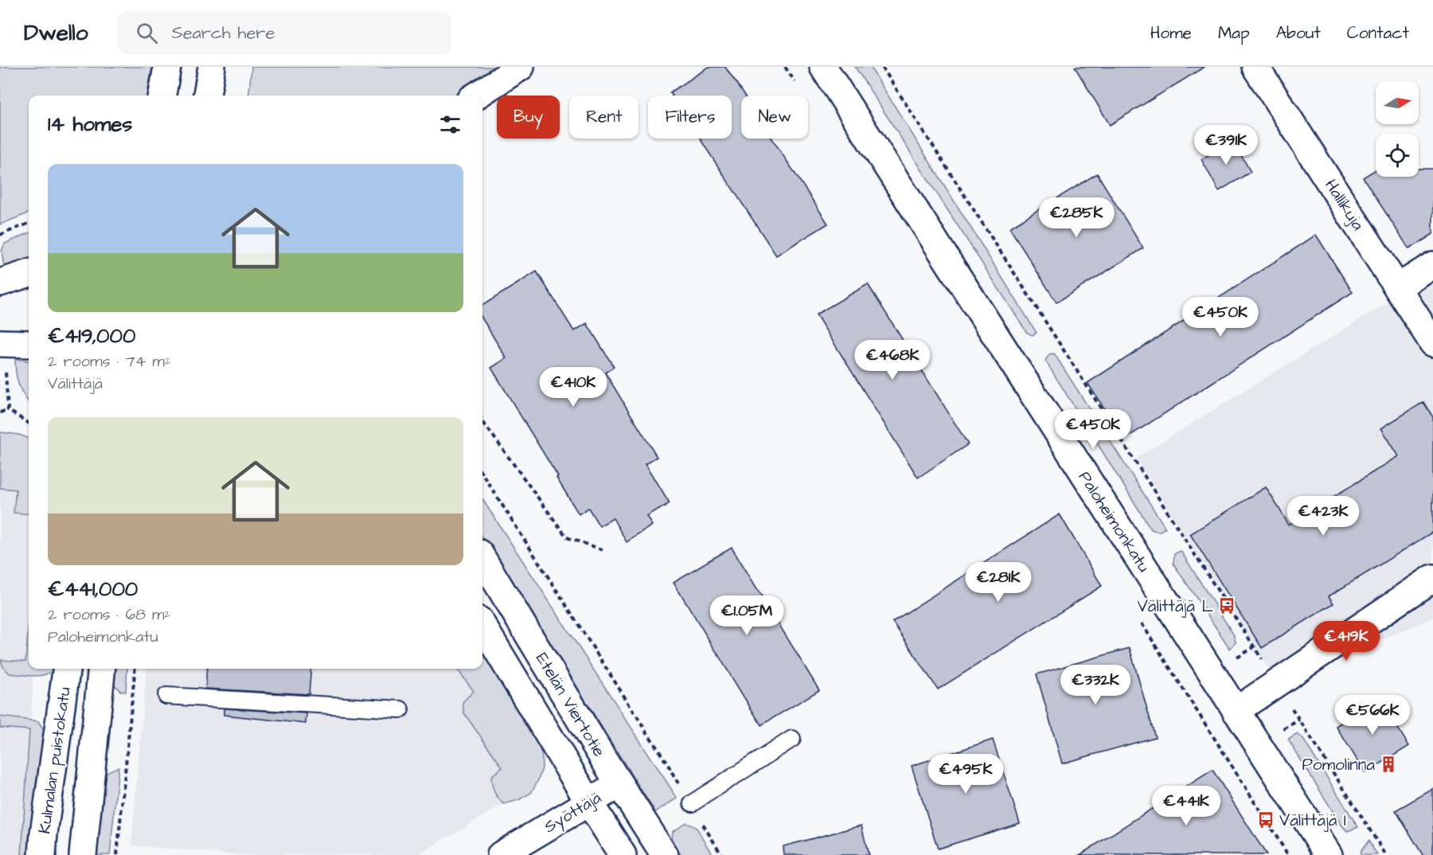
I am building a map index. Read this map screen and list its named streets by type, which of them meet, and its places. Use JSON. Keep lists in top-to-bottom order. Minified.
{"streets":{"street":["Hallikuja","Paloheimonkatu","Etelän Viertotie","Kulmalan puistokatu","Syöttäjä"]},"crossings":[["Etelän Viertotie","Syöttäjä"]],"places":{"bus stop":["Välittäjä L","Välittäjä I"],"building":["Pomolinna"]},"north":"right","page":{"header":"Dwello","search":"Search here","nav":["Home","Map","About","Contact"],"chip":["Buy","Rent","Filters","New"],"heading":"14 homes","price":["€391K","€285K","€450K","€468K","€410K","€450K","€423K","€281K","€1.05M","€419K","€332K","€566K","€495K","€441K"],"list":[{"name":"€419,000","note":"2 rooms · 74 m² · Välittäjä"},{"name":"€441,000","note":"2 rooms · 68 m² · Paloheimonkatu"}]}}
